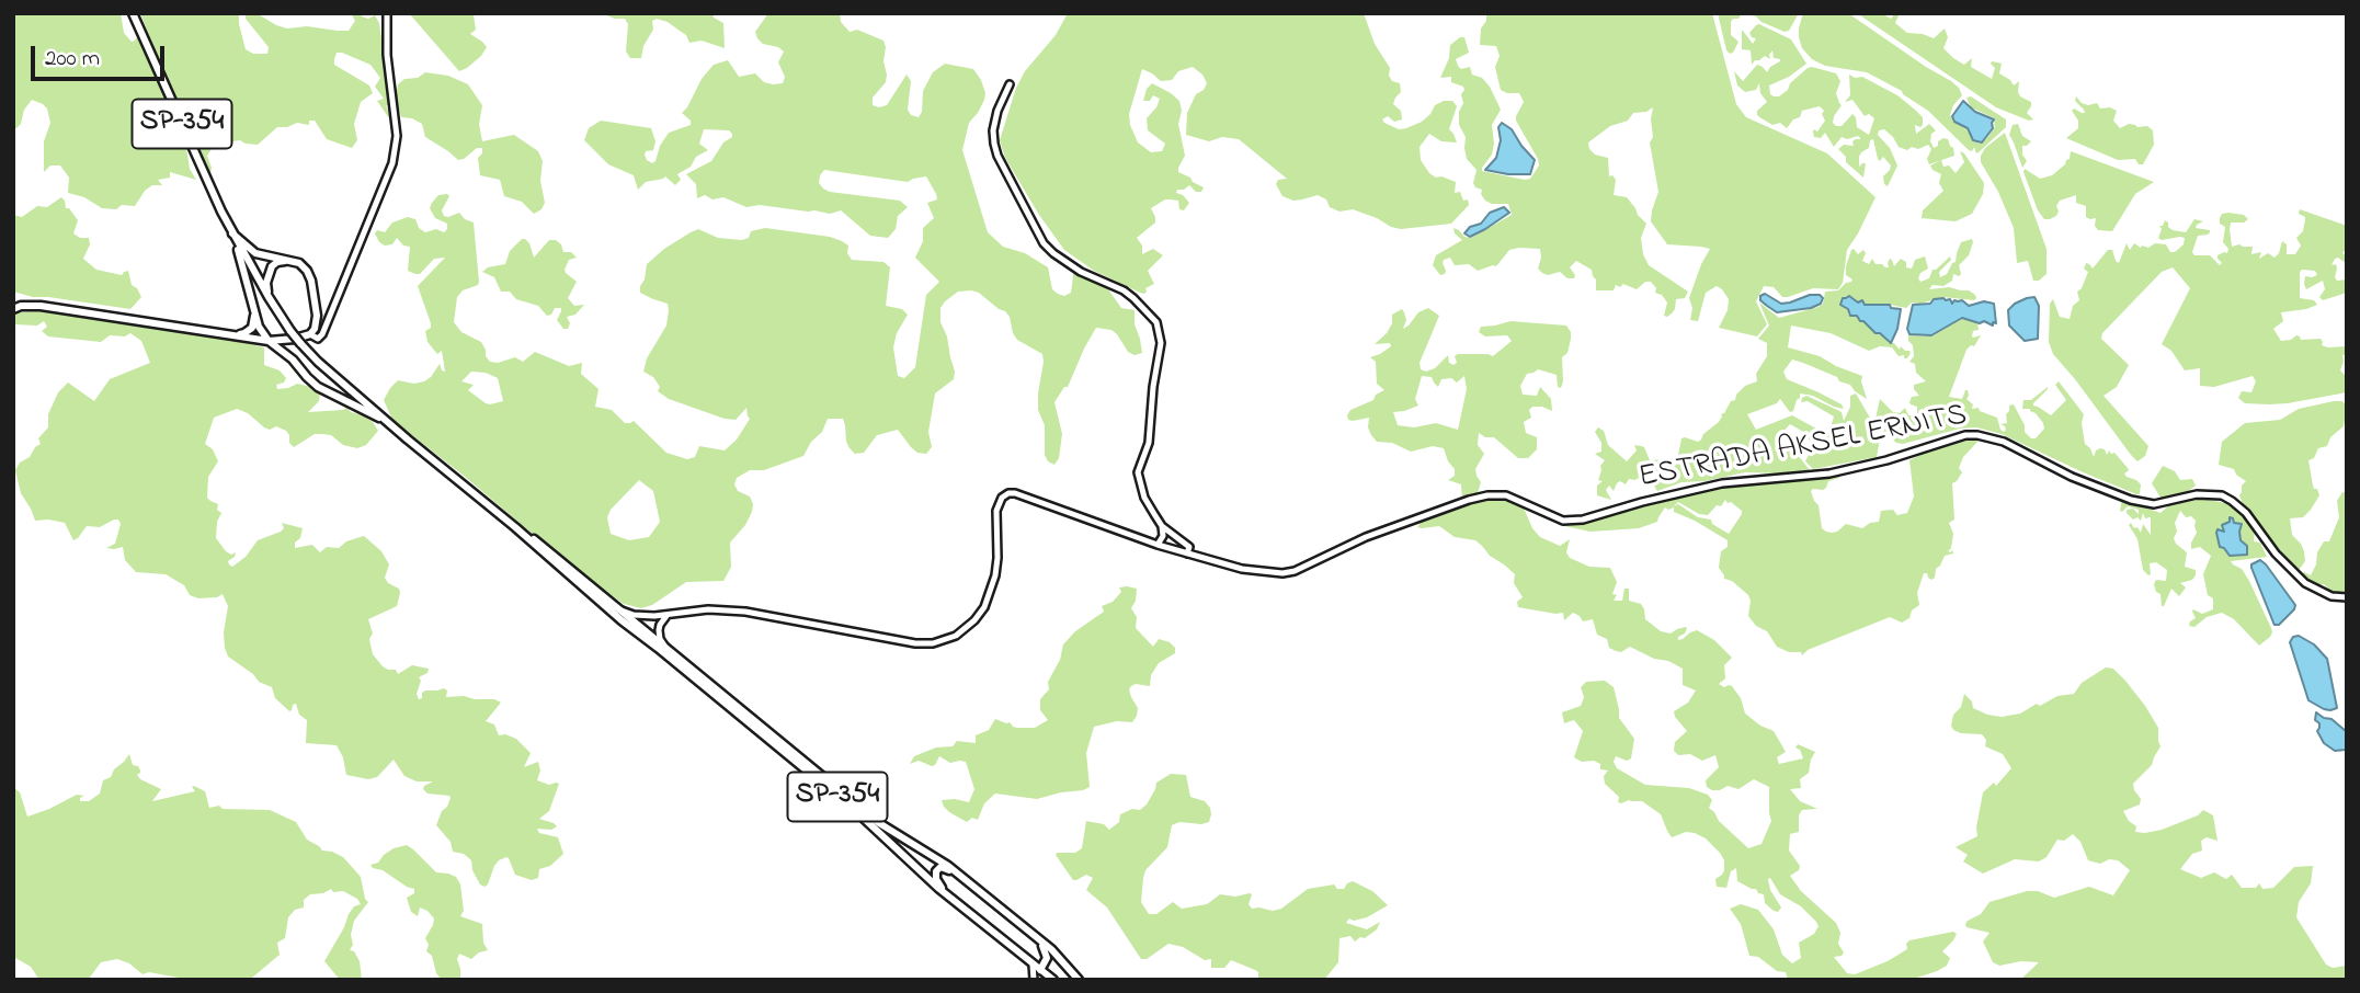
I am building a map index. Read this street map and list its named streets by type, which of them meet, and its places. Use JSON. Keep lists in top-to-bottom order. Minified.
{"streets":{"main road":["SP-354"],"street":["ESTRADA AKSEL ERNITS"]},"scale_bar":"200 m"}
